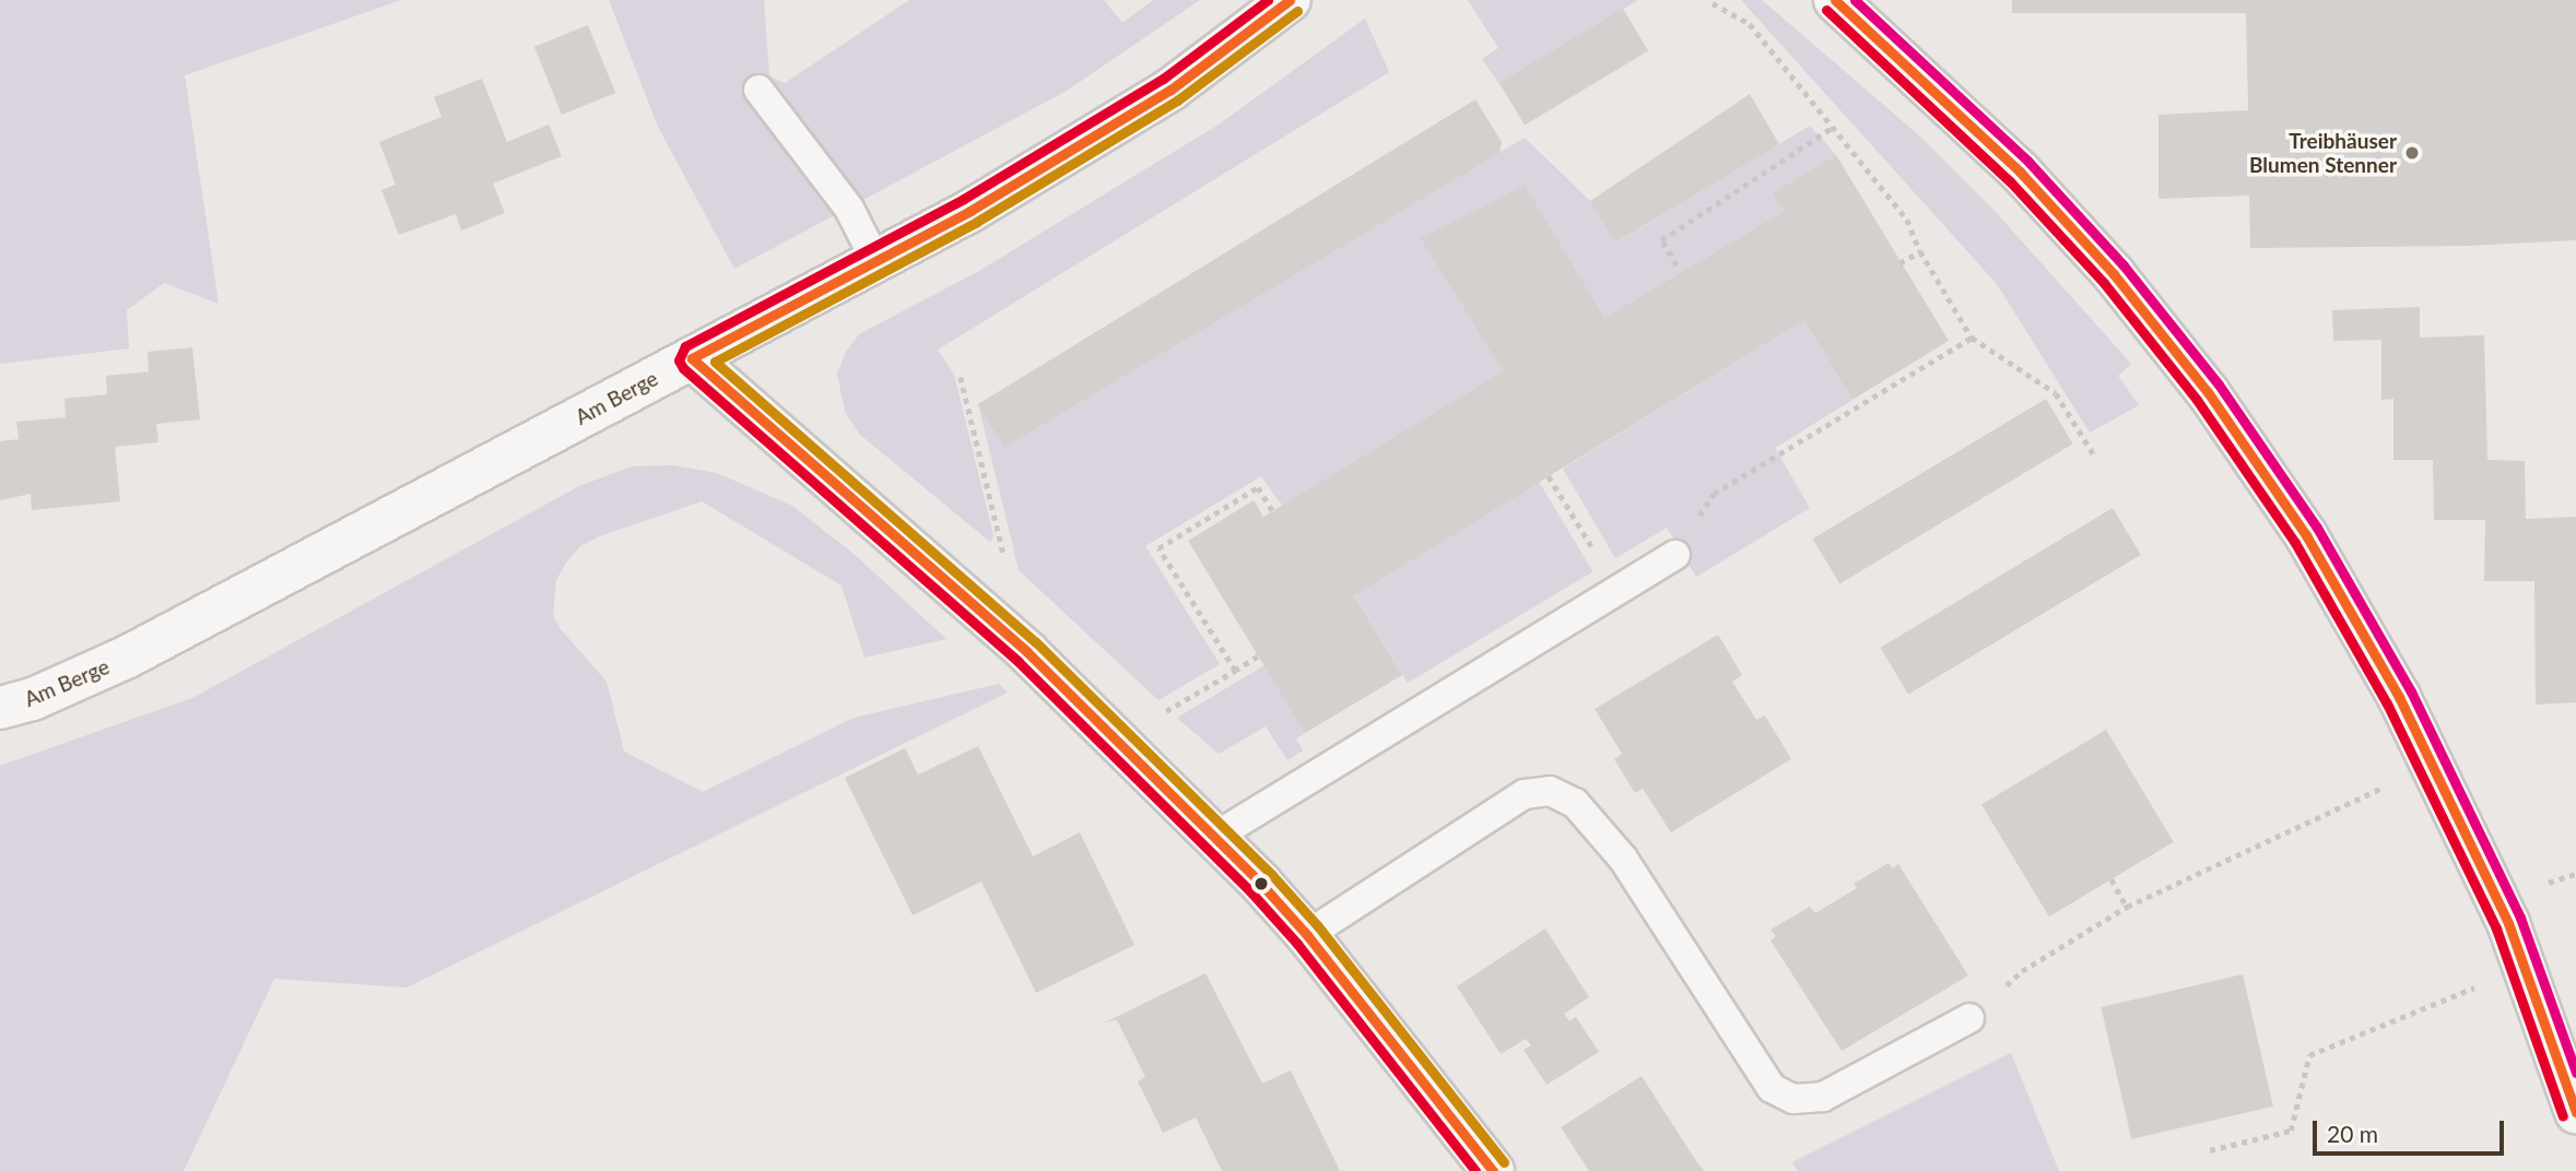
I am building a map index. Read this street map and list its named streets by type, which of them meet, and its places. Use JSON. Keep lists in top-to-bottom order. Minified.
{"streets":{"street":["Am Berge"]},"places":["Treibhäuser Blumen Stenner"],"scale_bar":"20 m"}
